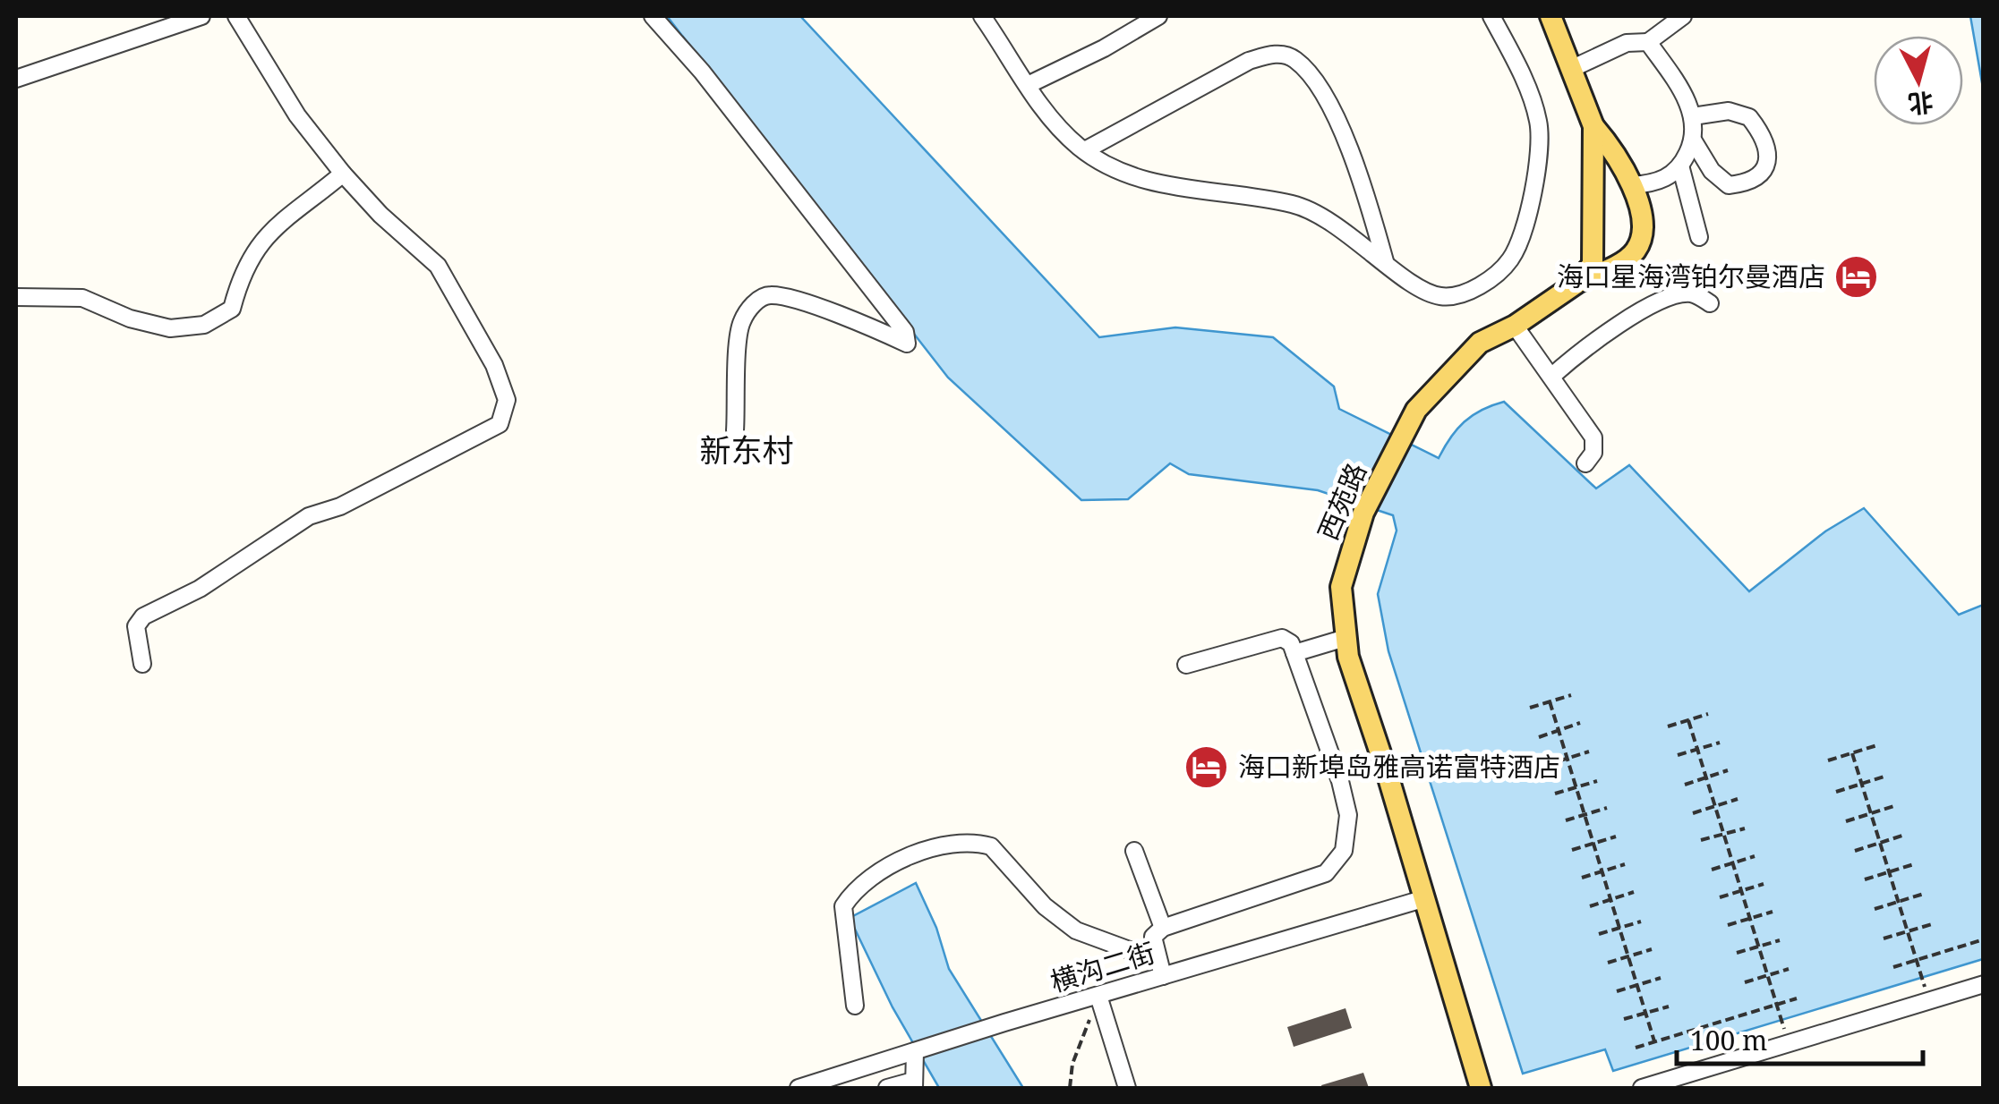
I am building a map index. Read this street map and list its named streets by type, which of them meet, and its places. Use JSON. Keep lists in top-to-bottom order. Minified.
{"streets":{"main road":["西苑路"],"street":["横沟二街"]},"crossings":[["西苑路","横沟二街"]],"districts":["新东村"],"places":{"hotel":["海口星海湾铂尔曼酒店","海口新埠岛雅高诺富特酒店"]},"scale_bar":"100 m","north":"bottom"}
